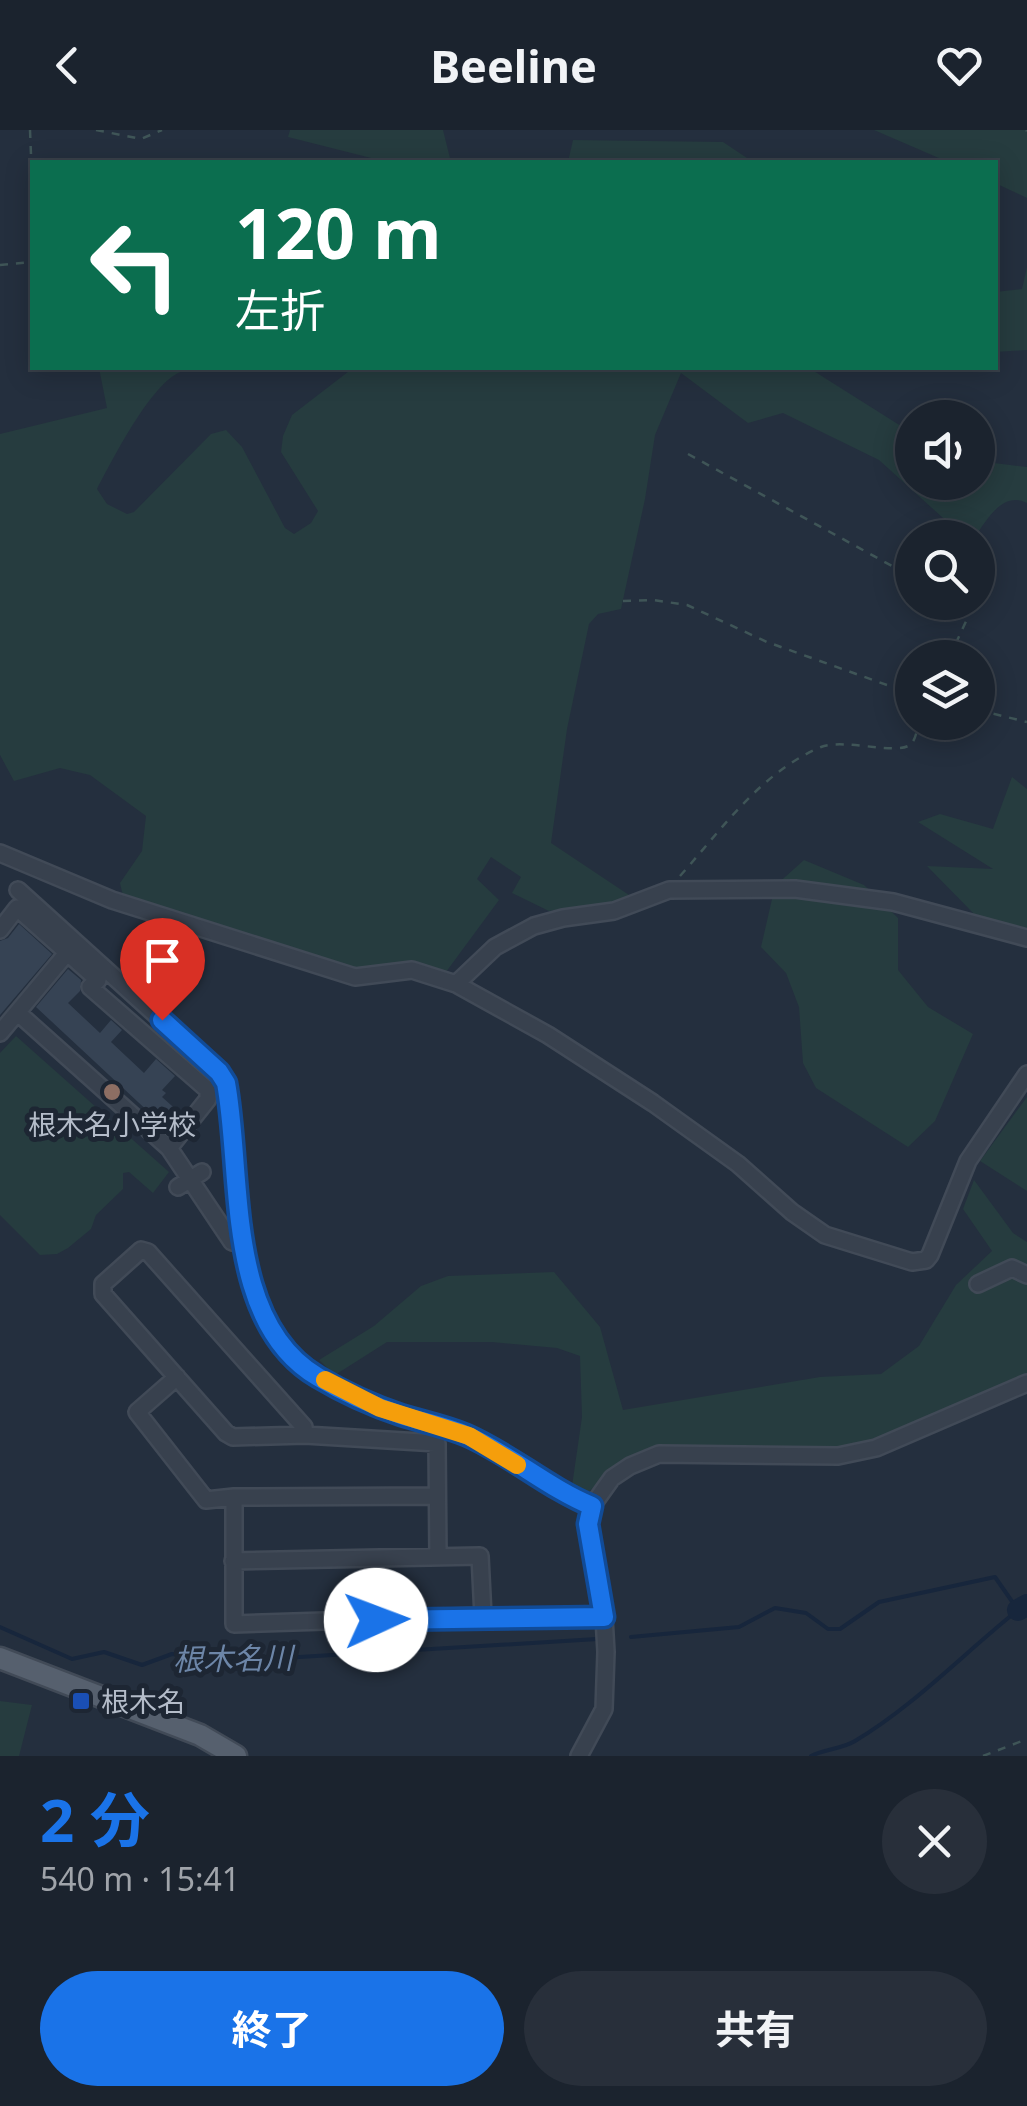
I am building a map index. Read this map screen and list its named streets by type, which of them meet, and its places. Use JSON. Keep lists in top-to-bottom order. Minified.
{"water":["根木名川"],"places":{"other":["根木名小学校"],"transit":["根木名"]},"page":{"header":"Beeline","turn":["120 m","左折"],"heading":["2 分","540 m · 15:41"],"buttons":["終了","共有"]}}
